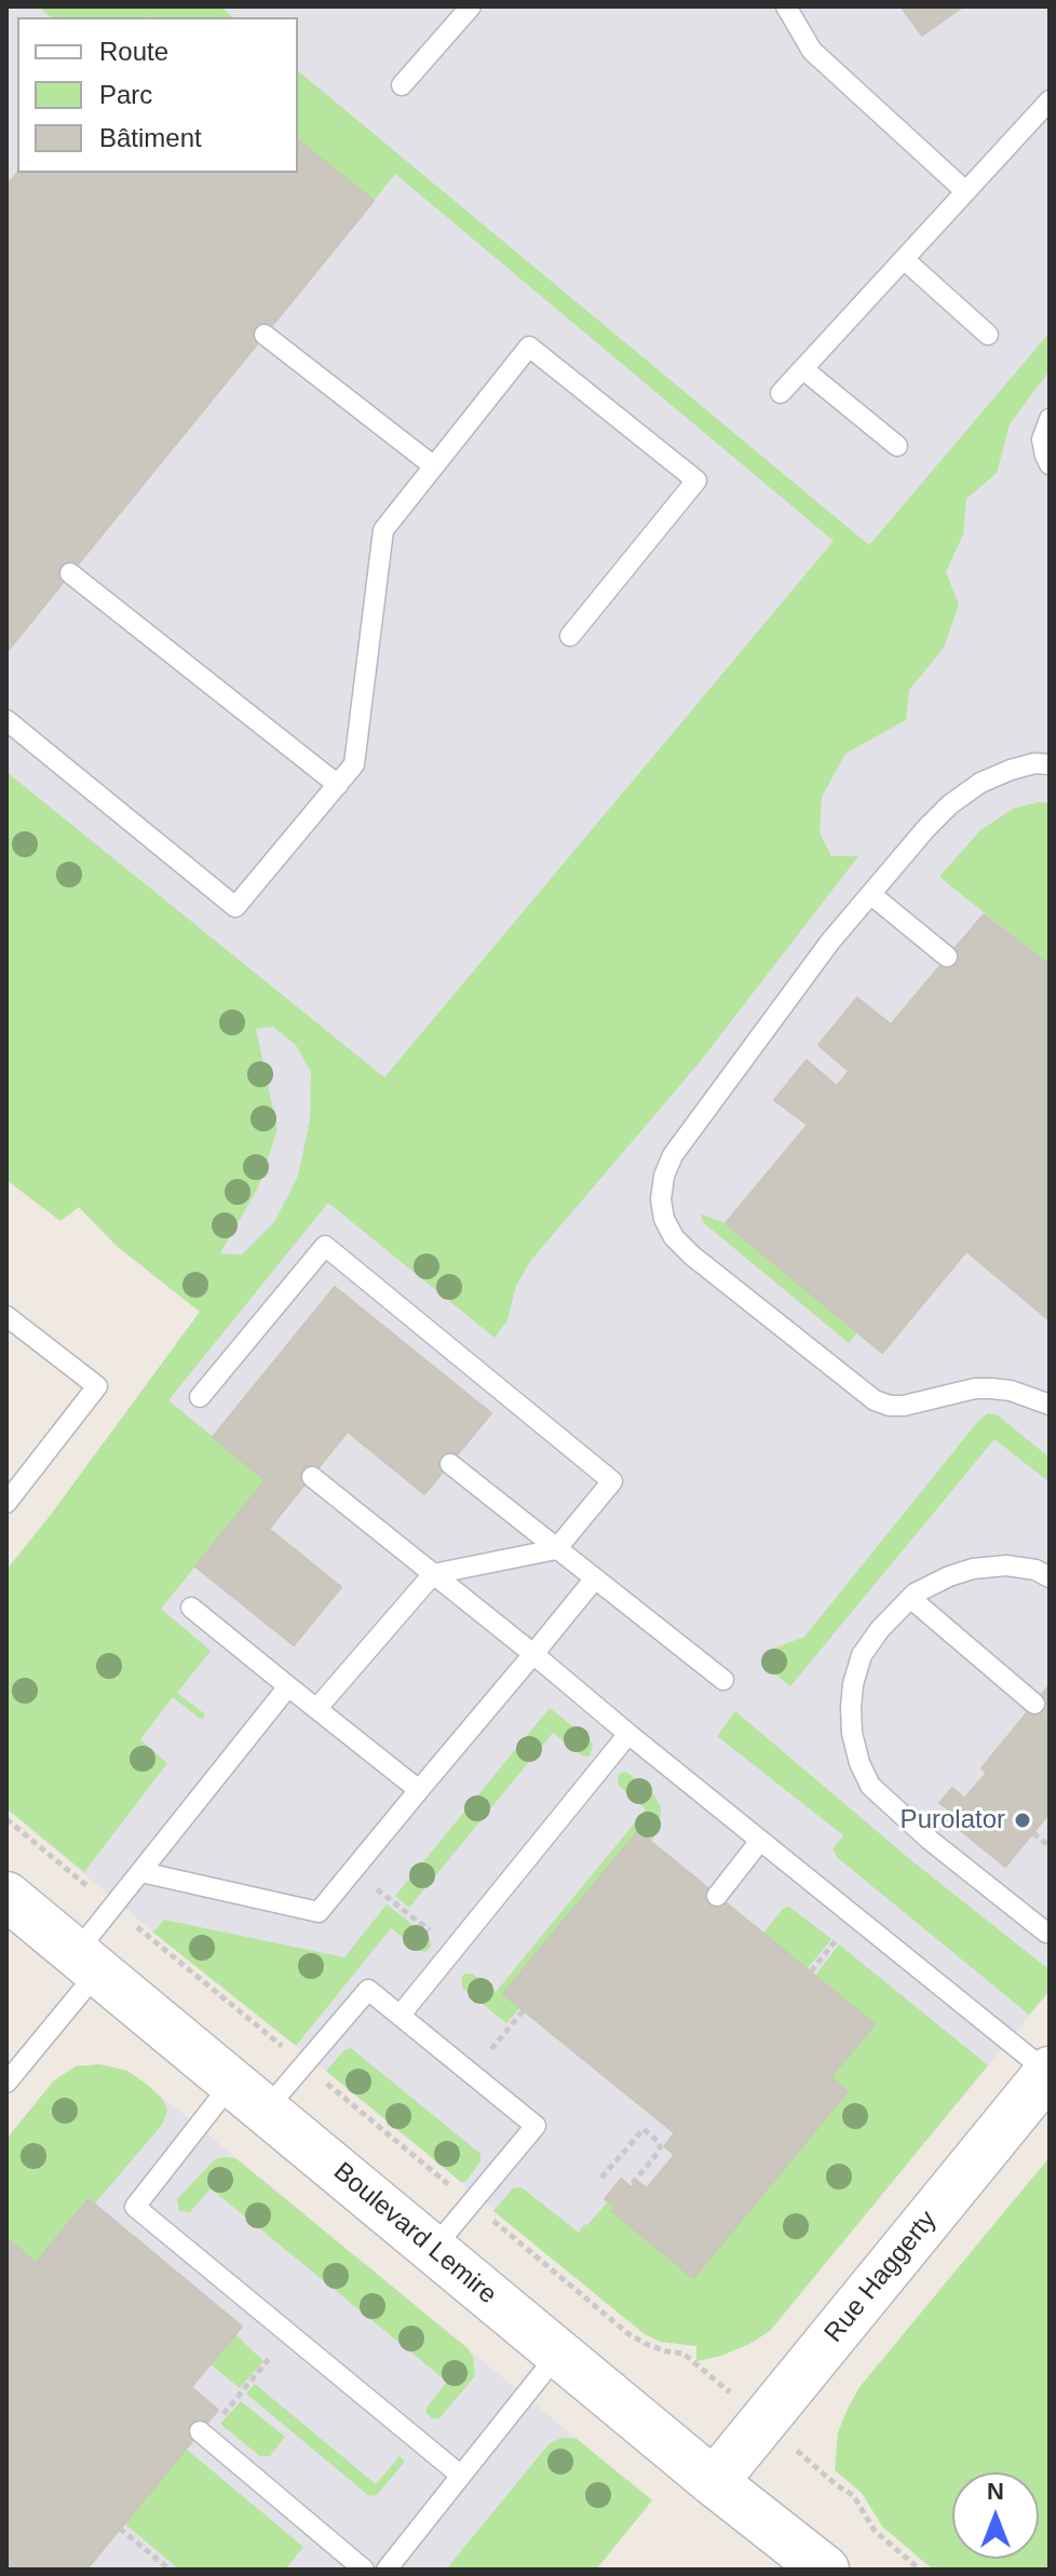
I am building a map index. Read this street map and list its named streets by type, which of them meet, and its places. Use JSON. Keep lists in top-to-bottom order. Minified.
{"streets":{"main road":["Boulevard Lemire","Rue Haggerty"]},"crossings":[["Boulevard Lemire","Rue Haggerty"]],"places":["Purolator"],"legend":["Route","Parc","Bâtiment"],"north":"top"}
